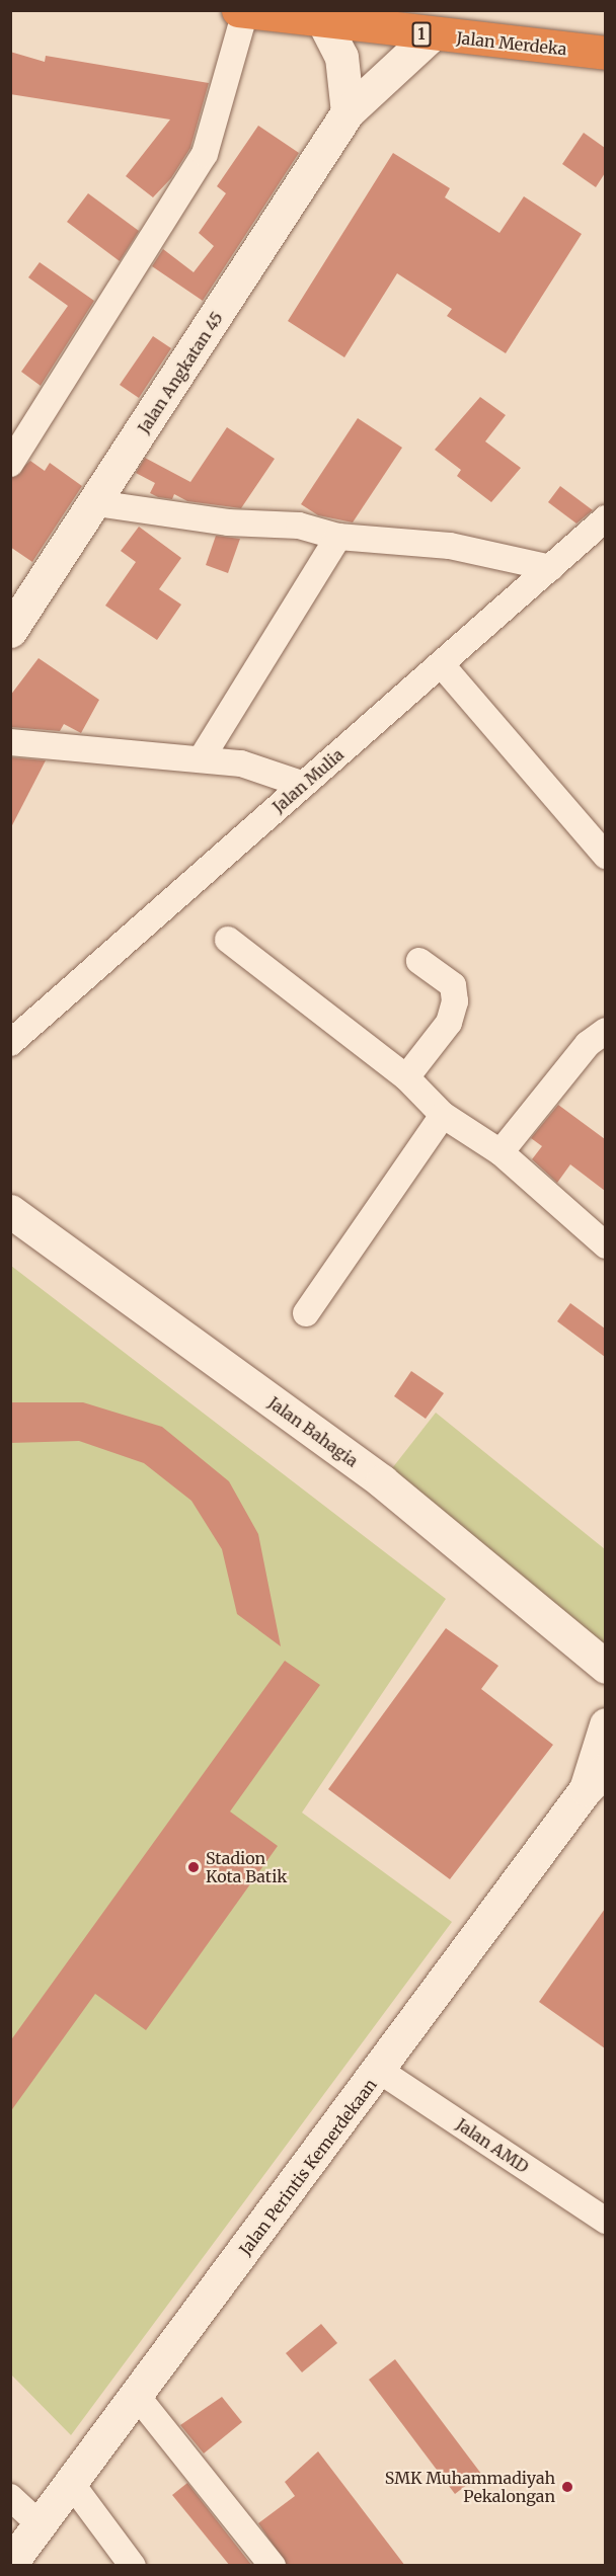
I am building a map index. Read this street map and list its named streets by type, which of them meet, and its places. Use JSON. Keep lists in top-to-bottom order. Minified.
{"streets":{"highway":["1","Jalan Merdeka"],"street":["Jalan Angkatan 45","Jalan Mulia","Jalan Bahagia","Jalan AMD","Jalan Perintis Kemerdekaan"]},"crossings":[["Jalan Merdeka","Jalan Angkatan 45"],["Jalan AMD","Jalan Perintis Kemerdekaan"]],"places":["Stadion Kota Batik","SMK Muhammadiyah Pekalongan"]}
